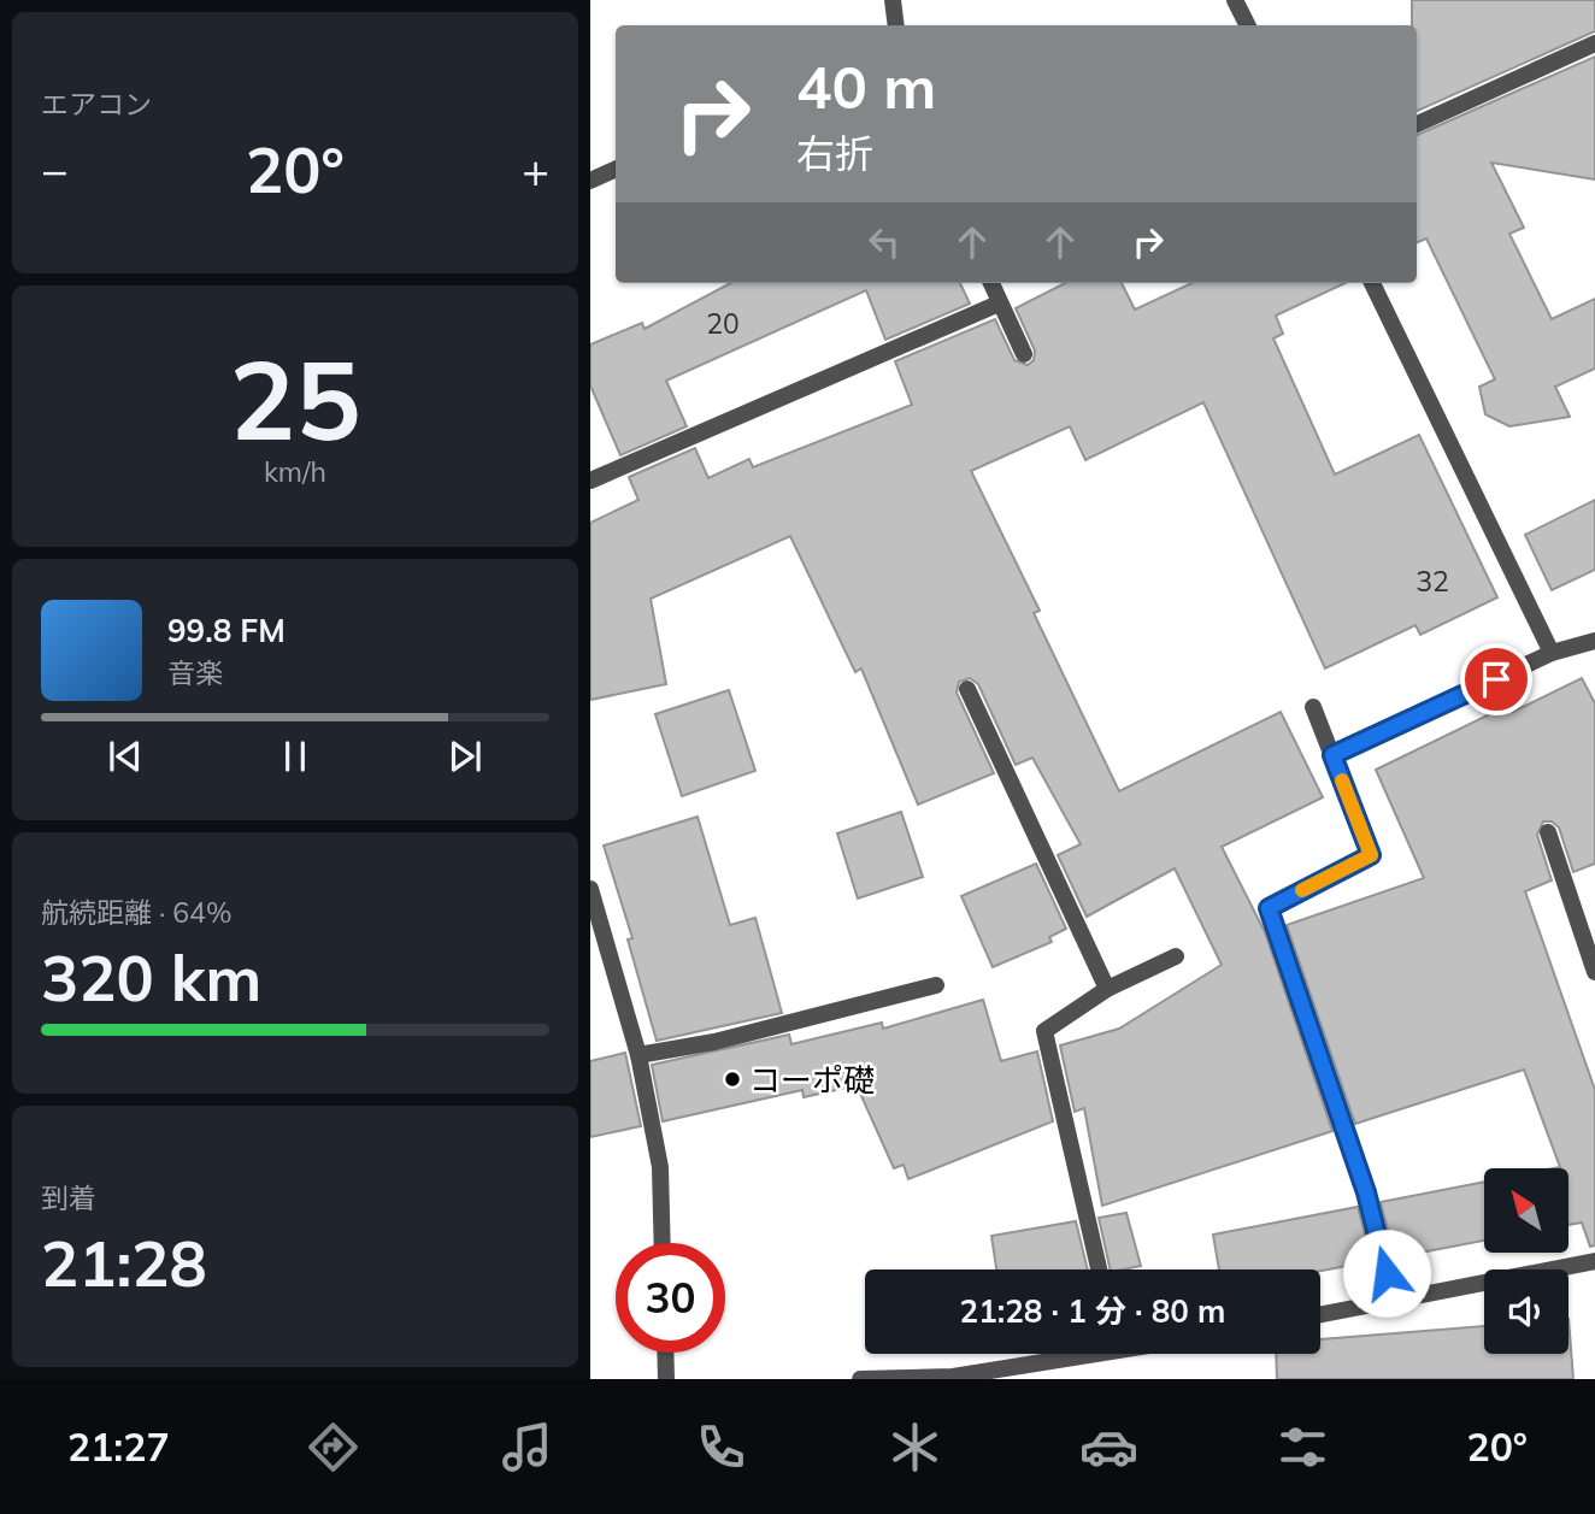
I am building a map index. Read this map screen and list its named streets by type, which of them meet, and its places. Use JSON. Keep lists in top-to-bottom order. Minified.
{"places":["コーポ礎"],"house_numbers":["20","32"],"north":"top left","page":{"tile":["エアコン",["25","km/h"],["航続距離 · 64%","320 km"],["到着","21:28"]],"turn":["40 m","右折"],"heat":["−","20°","+"],"song":["99.8 FM","音楽"],"limit":"30","trip":"21:28 · 1 分 · 80 m","tabs":["21:27","20°"]}}
